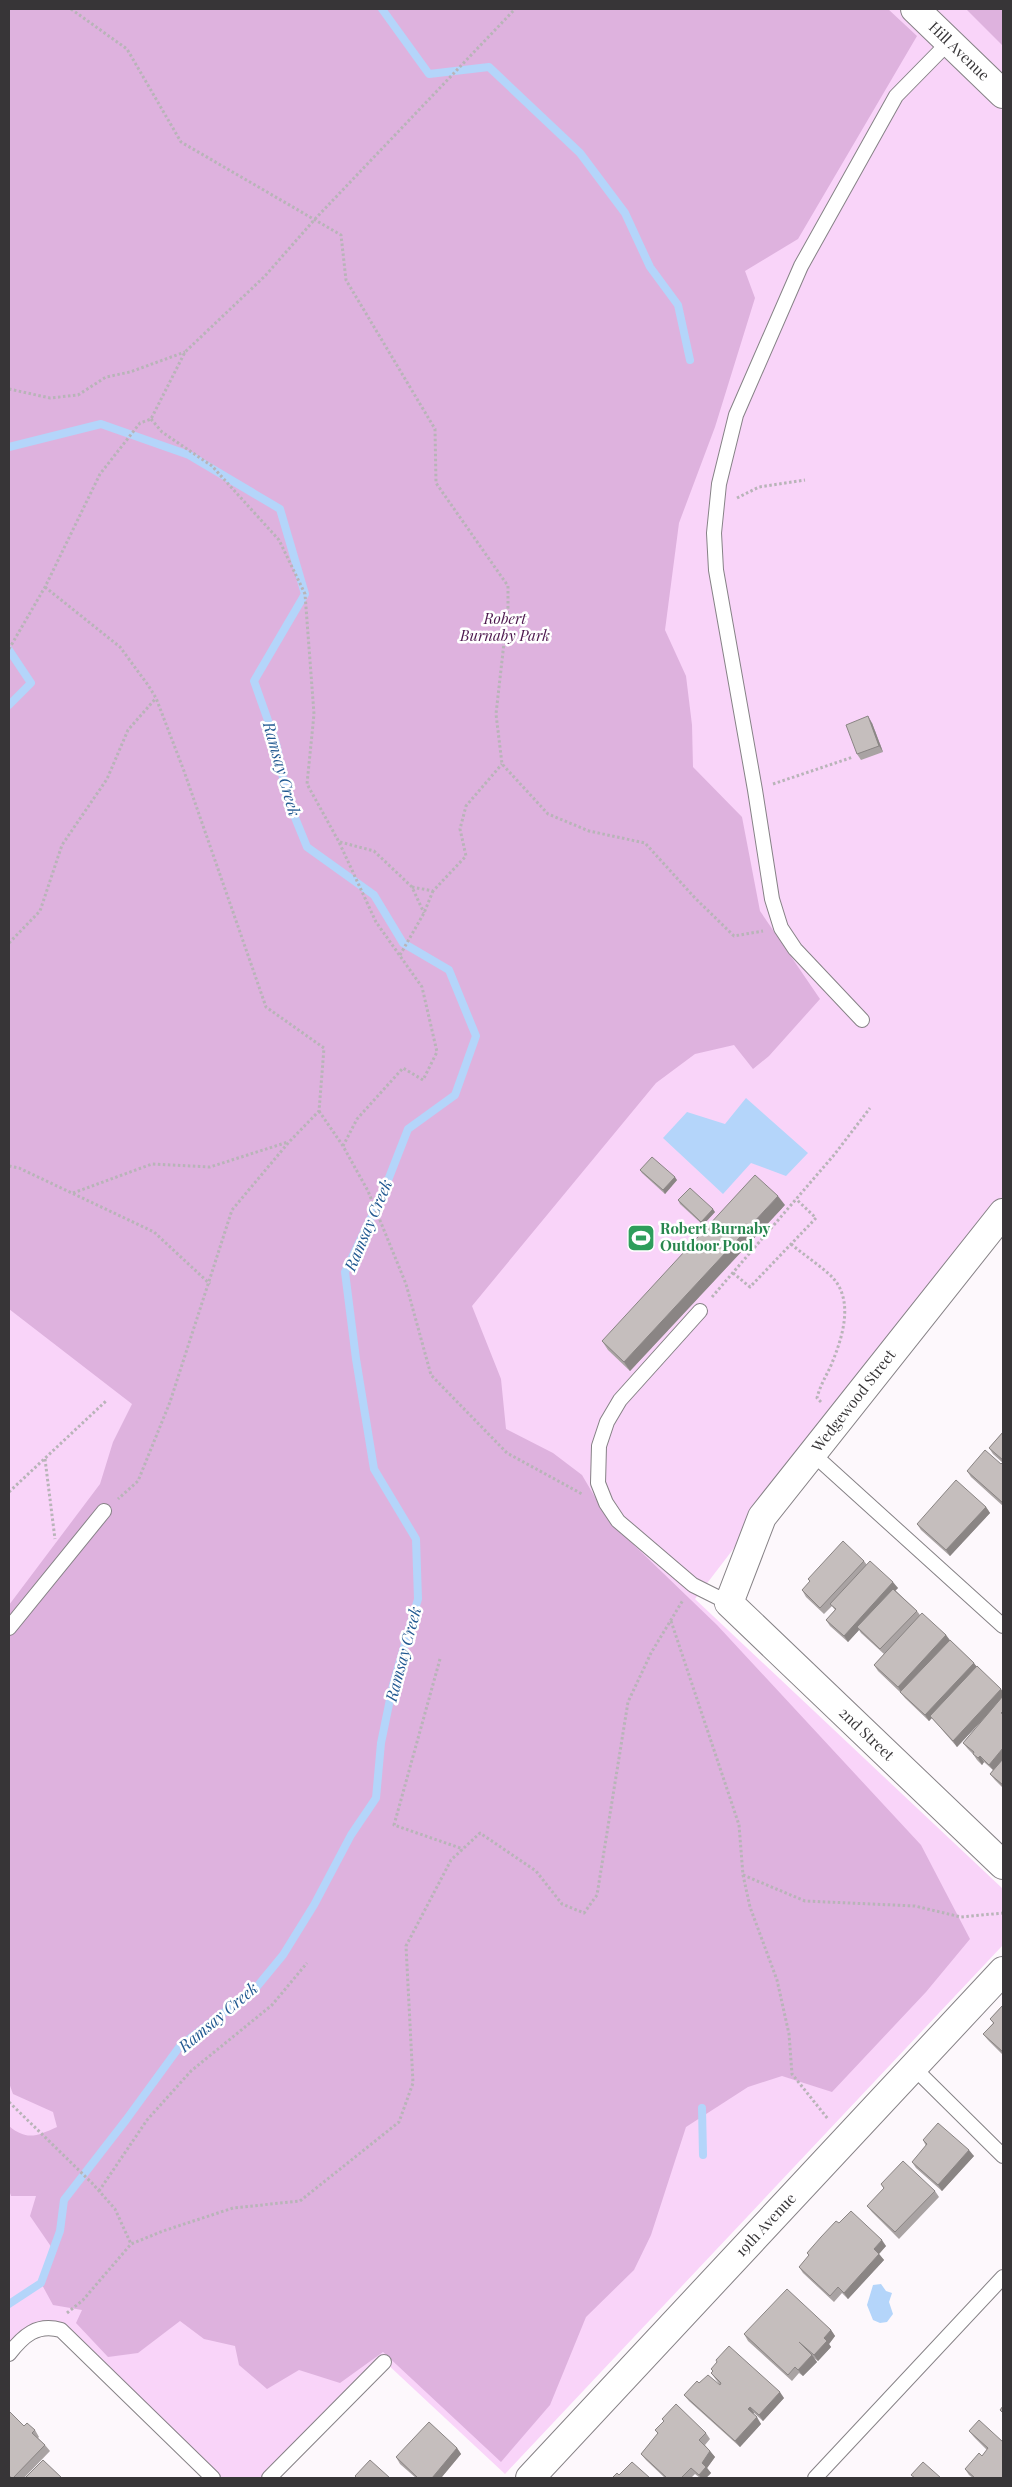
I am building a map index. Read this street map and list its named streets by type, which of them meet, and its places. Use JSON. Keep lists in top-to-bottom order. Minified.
{"streets":{"street":["Hill Avenue","Wedgewood Street","2nd Street","19th Avenue"]},"crossings":[["Wedgewood Street","2nd Street"]],"water":["Ramsay Creek"],"parks":["Robert Burnaby Park"],"places":{"sports":["Robert Burnaby Outdoor Pool"]}}
